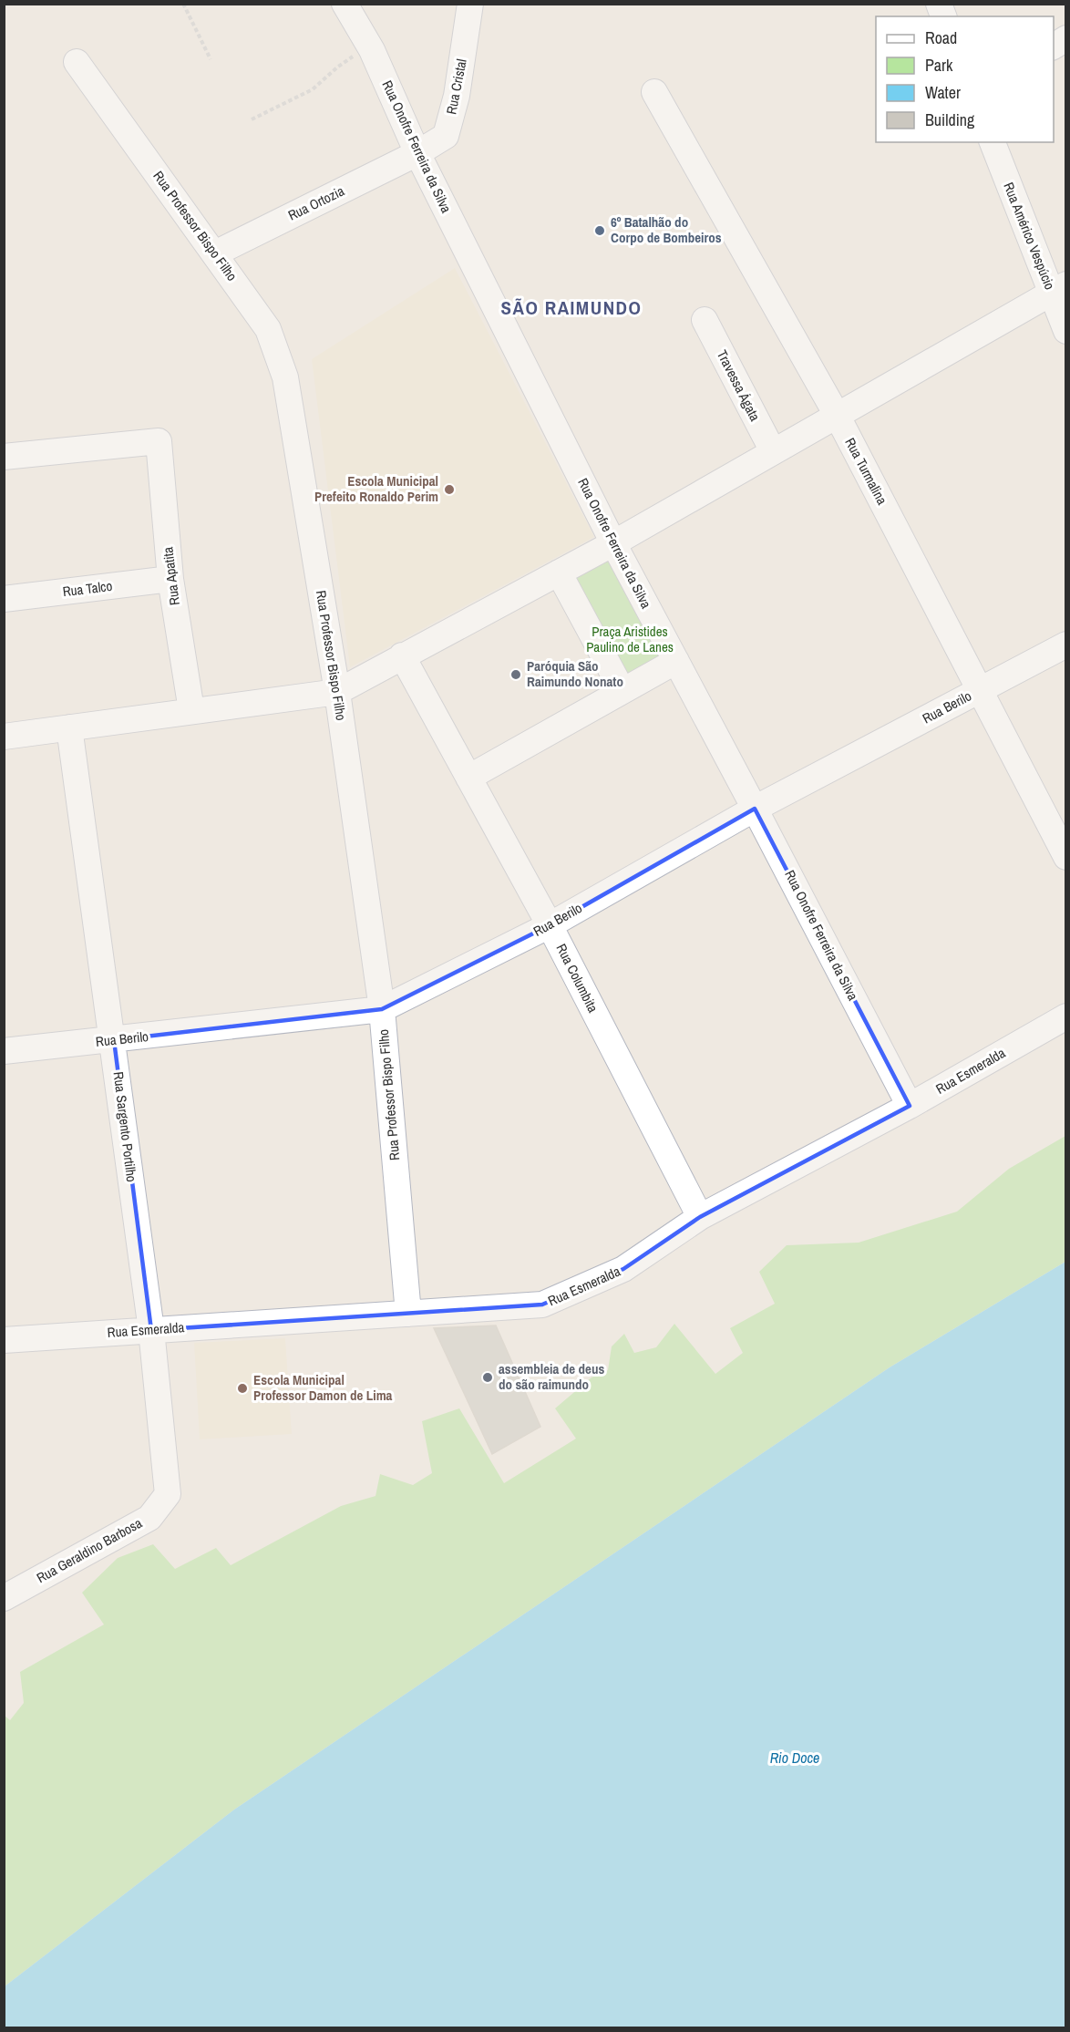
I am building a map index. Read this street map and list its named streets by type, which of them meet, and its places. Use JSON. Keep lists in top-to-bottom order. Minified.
{"streets":{"street":["Rua Cristal","Rua Onofre Ferreira da Silva","Rua Ortozia","Rua Professor Bispo Filho","Rua Américo Vespúcio","Travessa Ágata","Rua Turmalina","Rua Apatita","Rua Talco","Rua Berilo","Rua Columbita","Rua Esmeralda","Rua Sargento Portilho","Rua Geraldino Barbosa"]},"crossings":[["Rua Cristal","Rua Onofre Ferreira da Silva"],["Rua Cristal","Rua Ortozia"],["Rua Onofre Ferreira da Silva","Rua Ortozia"],["Rua Onofre Ferreira da Silva","Rua Berilo"],["Rua Onofre Ferreira da Silva","Rua Esmeralda"],["Rua Ortozia","Rua Professor Bispo Filho"],["Rua Professor Bispo Filho","Rua Berilo"],["Rua Professor Bispo Filho","Rua Esmeralda"],["Rua Turmalina","Rua Berilo"],["Rua Apatita","Rua Talco"],["Rua Berilo","Rua Columbita"],["Rua Berilo","Rua Sargento Portilho"],["Rua Columbita","Rua Esmeralda"],["Rua Esmeralda","Rua Sargento Portilho"],["Rua Sargento Portilho","Rua Geraldino Barbosa"]],"districts":["SÃO RAIMUNDO"],"water":["Rio Doce"],"parks":["Praça Aristides Paulino de Lanes"],"places":["6º Batalhão do Corpo de Bombeiros","Escola Municipal Prefeito Ronaldo Perim","Paróquia São Raimundo Nonato","assembleia de deus do são raimundo","Escola Municipal Professor Damon de Lima"],"legend":["Road","Park","Water","Building"]}
